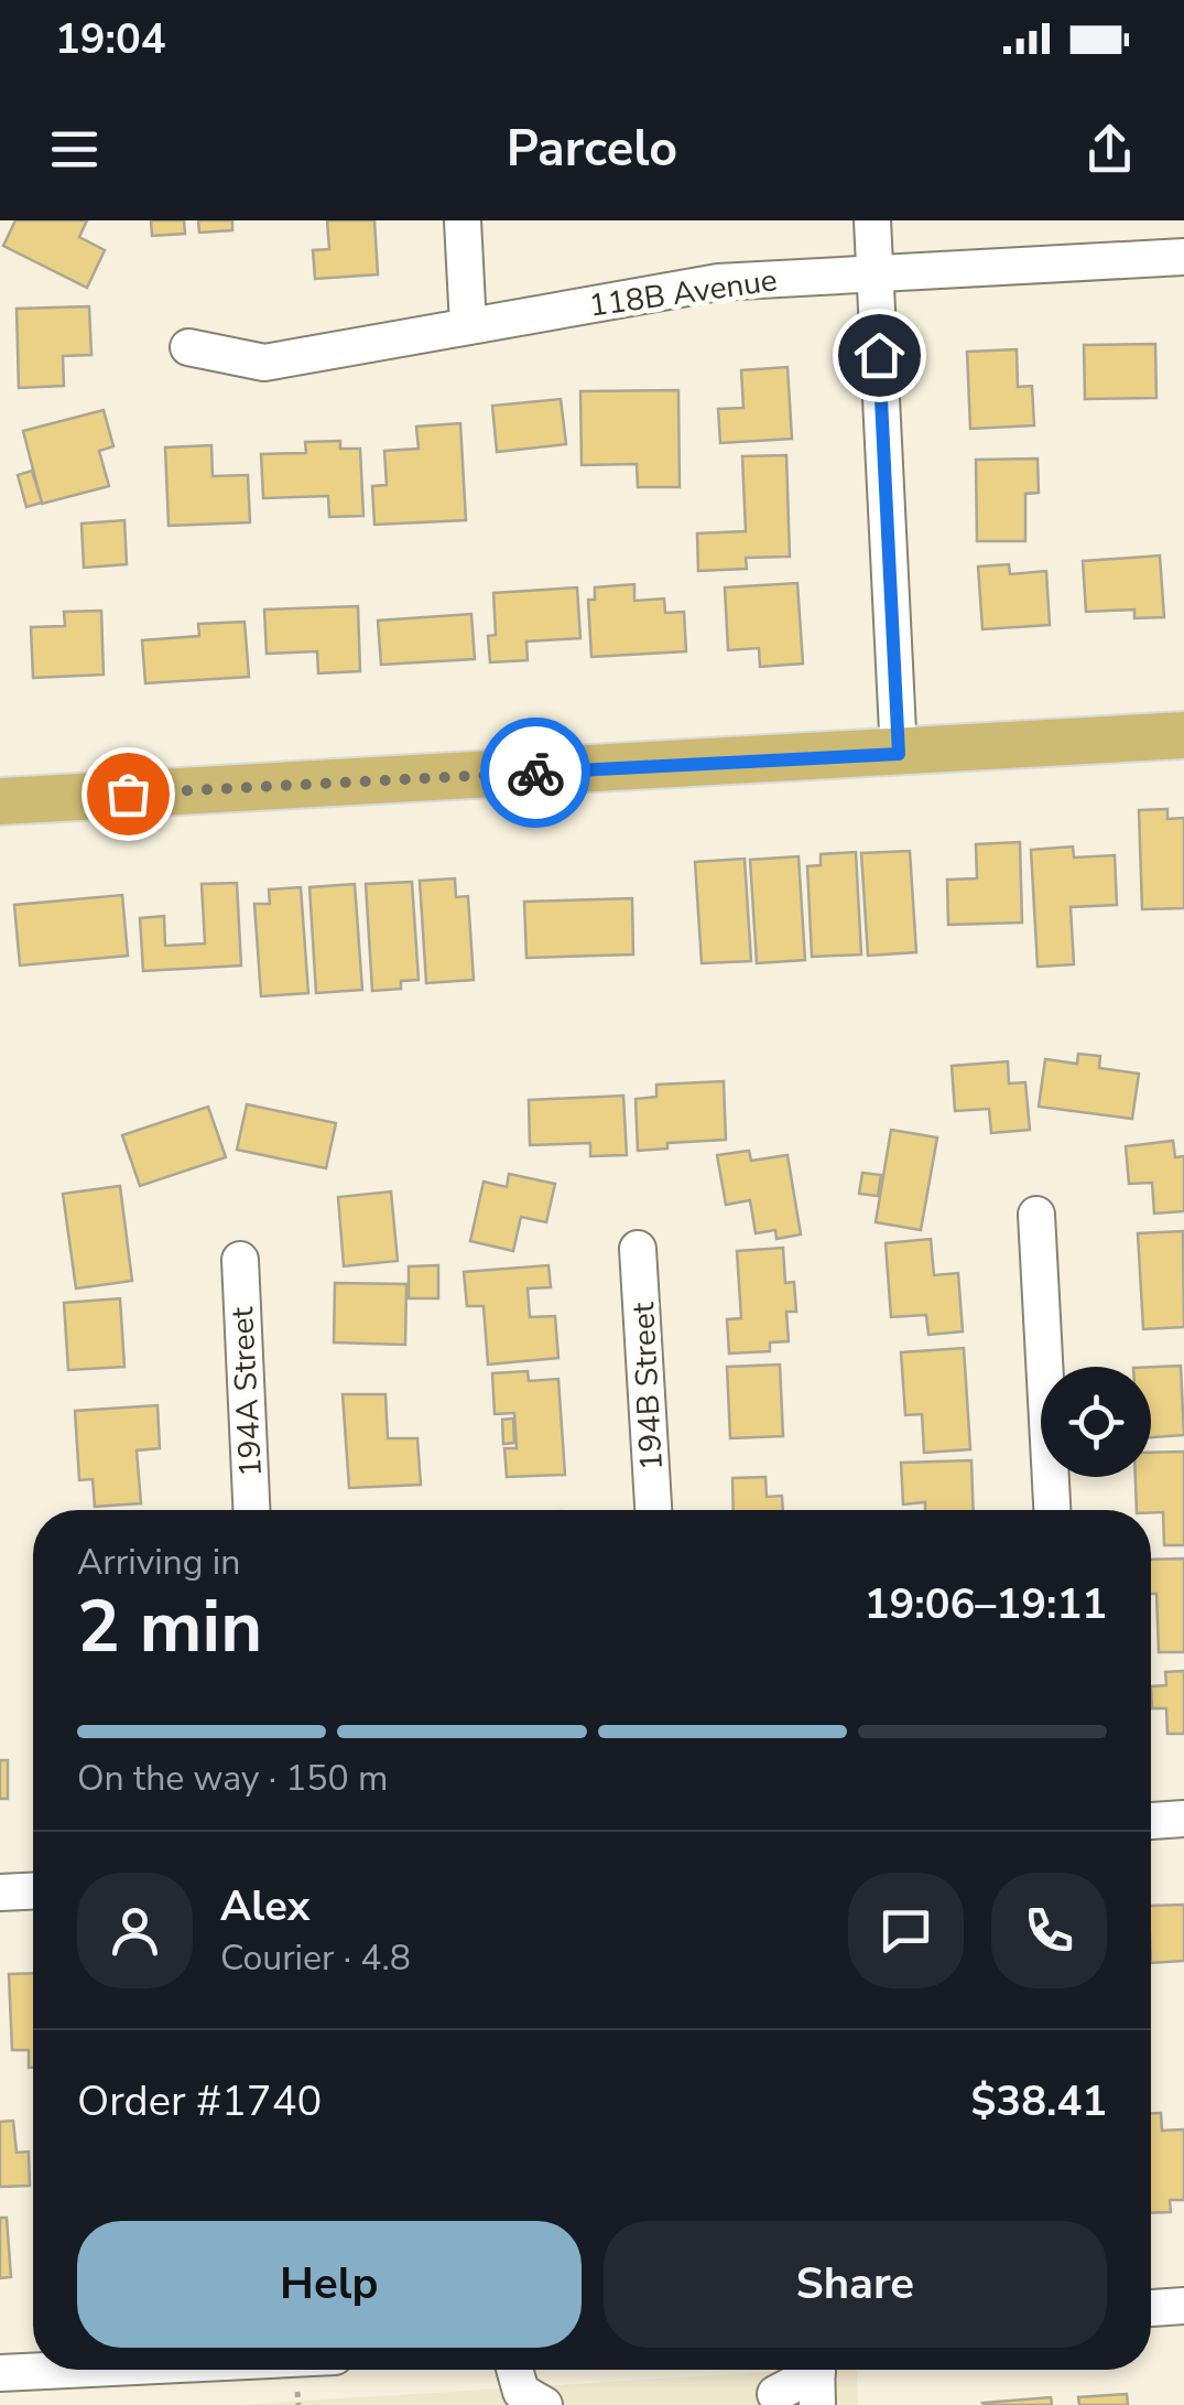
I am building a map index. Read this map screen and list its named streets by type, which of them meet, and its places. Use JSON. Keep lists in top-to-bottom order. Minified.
{"streets":{"street":["118B Avenue","194B Street","194A Street"]},"page":{"status":"19:04","header":"Parcelo","heading":["2 min","Arriving in","19:06–19:11"],"panel":["Alex","Courier · 4.8","Order #1740","$38.41"],"bar":"On the way · 150 m","buttons":["Help","Share"]}}
